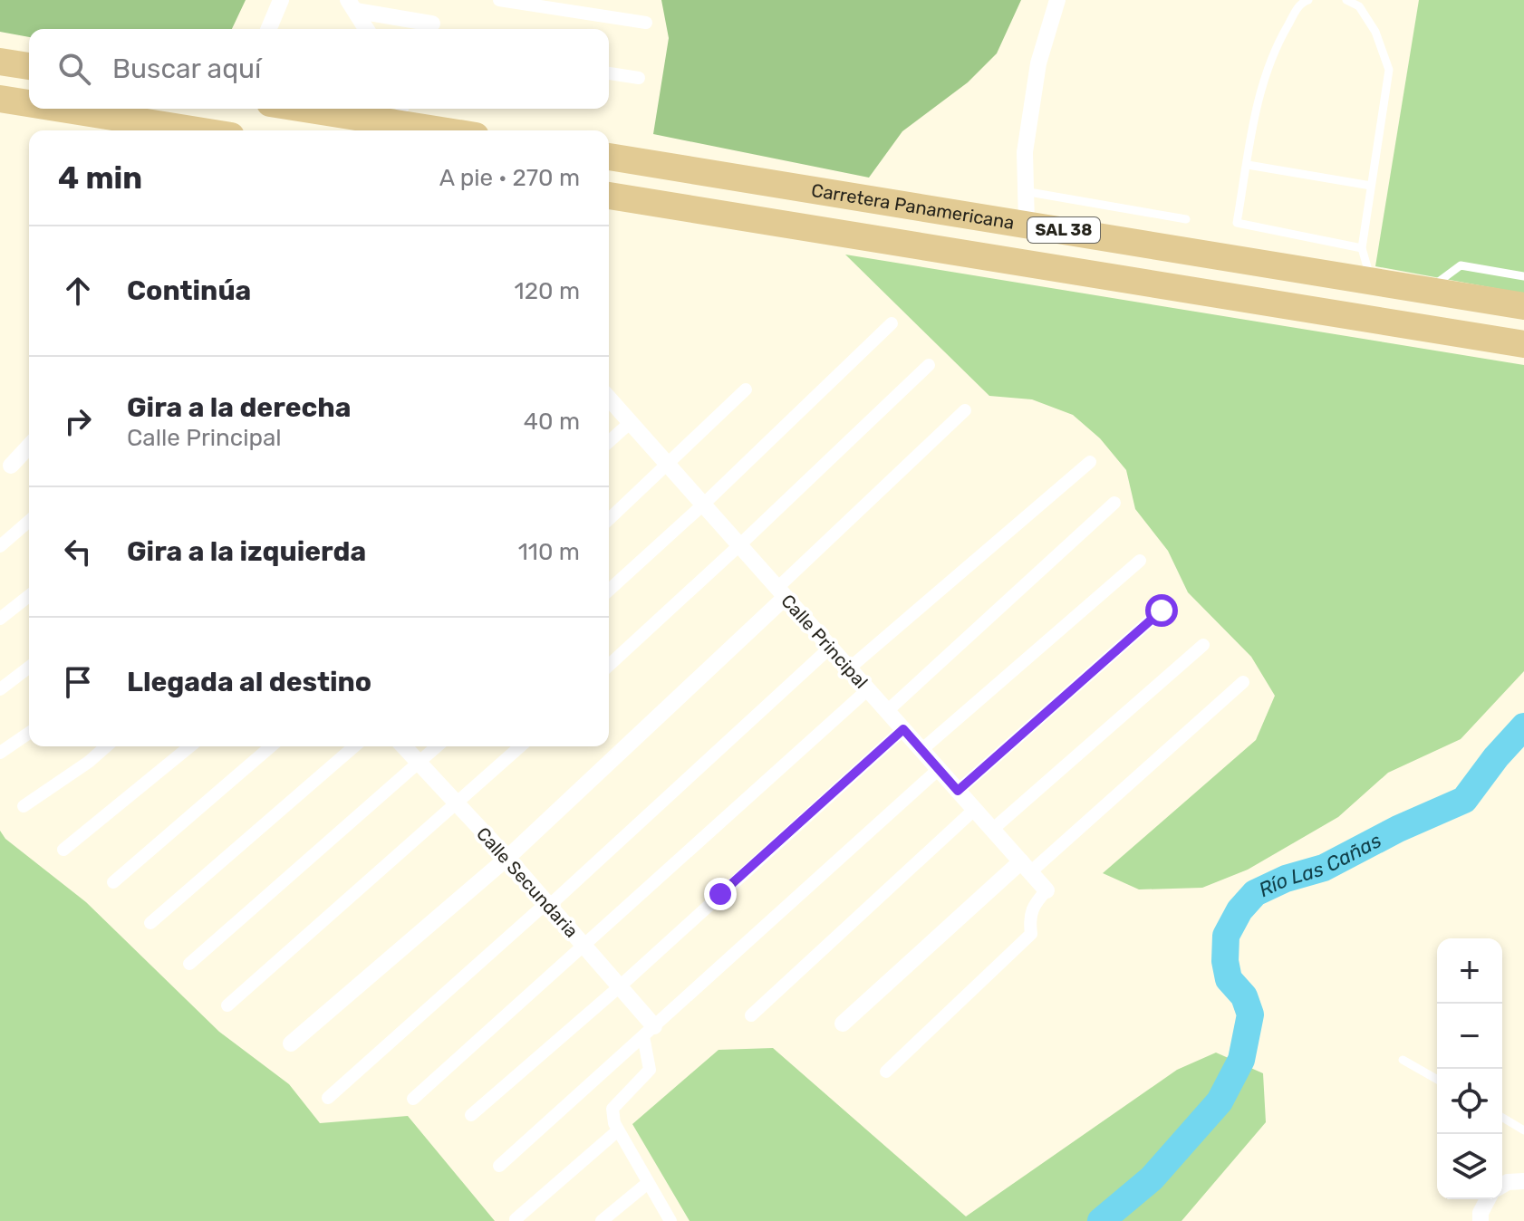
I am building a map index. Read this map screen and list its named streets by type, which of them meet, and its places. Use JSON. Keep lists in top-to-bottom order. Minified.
{"streets":{"highway":["Carretera Panamericana","SAL 38"],"street":["Calle Principal","Calle Secundaria"]},"water":["Río Las Cañas"],"page":{"search":"Buscar aquí","heading":["4 min","A pie · 270 m"],"list":[["Continúa","120 m"],["Gira a la derecha","Calle Principal","40 m"],["Gira a la izquierda","110 m"],"Llegada al destino"],"map_buttons":["+","−"]}}
